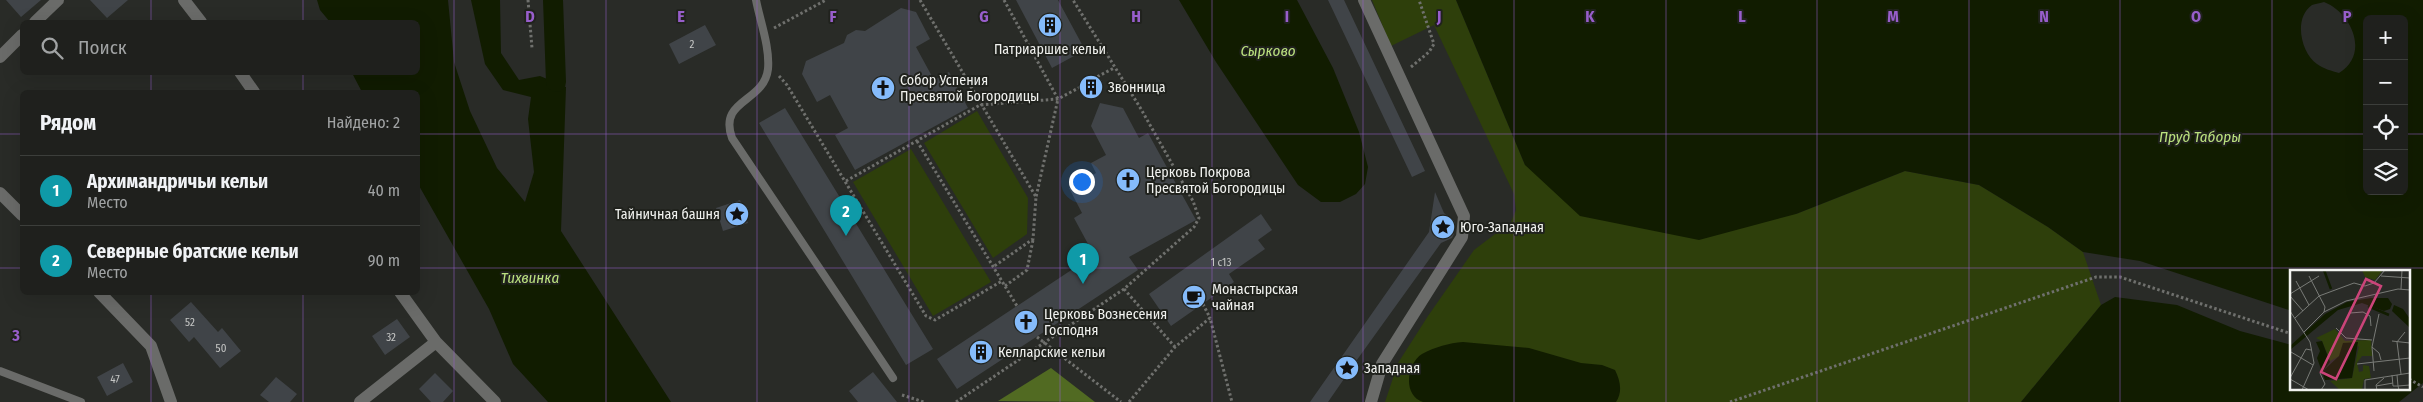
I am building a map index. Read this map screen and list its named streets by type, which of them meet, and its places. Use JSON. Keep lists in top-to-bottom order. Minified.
{"water":["Сырково","Пруд Таборы","Тихвинка"],"places":{"building":["Патриаршие кельи","Звонница","Келларские кельи"],"church":["Собор Успения Пресвятой Богородицы","Церковь Покрова Пресвятой Богородицы","Церковь Вознесения Господня"],"place":["Тайничная башня","Юго-Западная","Западная"],"cafe":["Монастырская чайная"]},"house_numbers":["2","1 с13","52","32","50","47"],"page":{"map_buttons":["+","−"],"search":"Поиск","heading":["Рядом","Найдено: 2"],"list":[{"mark":"1","name":"Архимандричьи кельи","note":"Место","value":"40 m"},{"mark":"2","name":"Северные братские кельи","note":"Место","value":"90 m"}],"pins":["2","1"]},"grid":{"columns":["D","E","F","G","H","I","J","K","L","M","N","O","P"],"rows":["3"]}}
